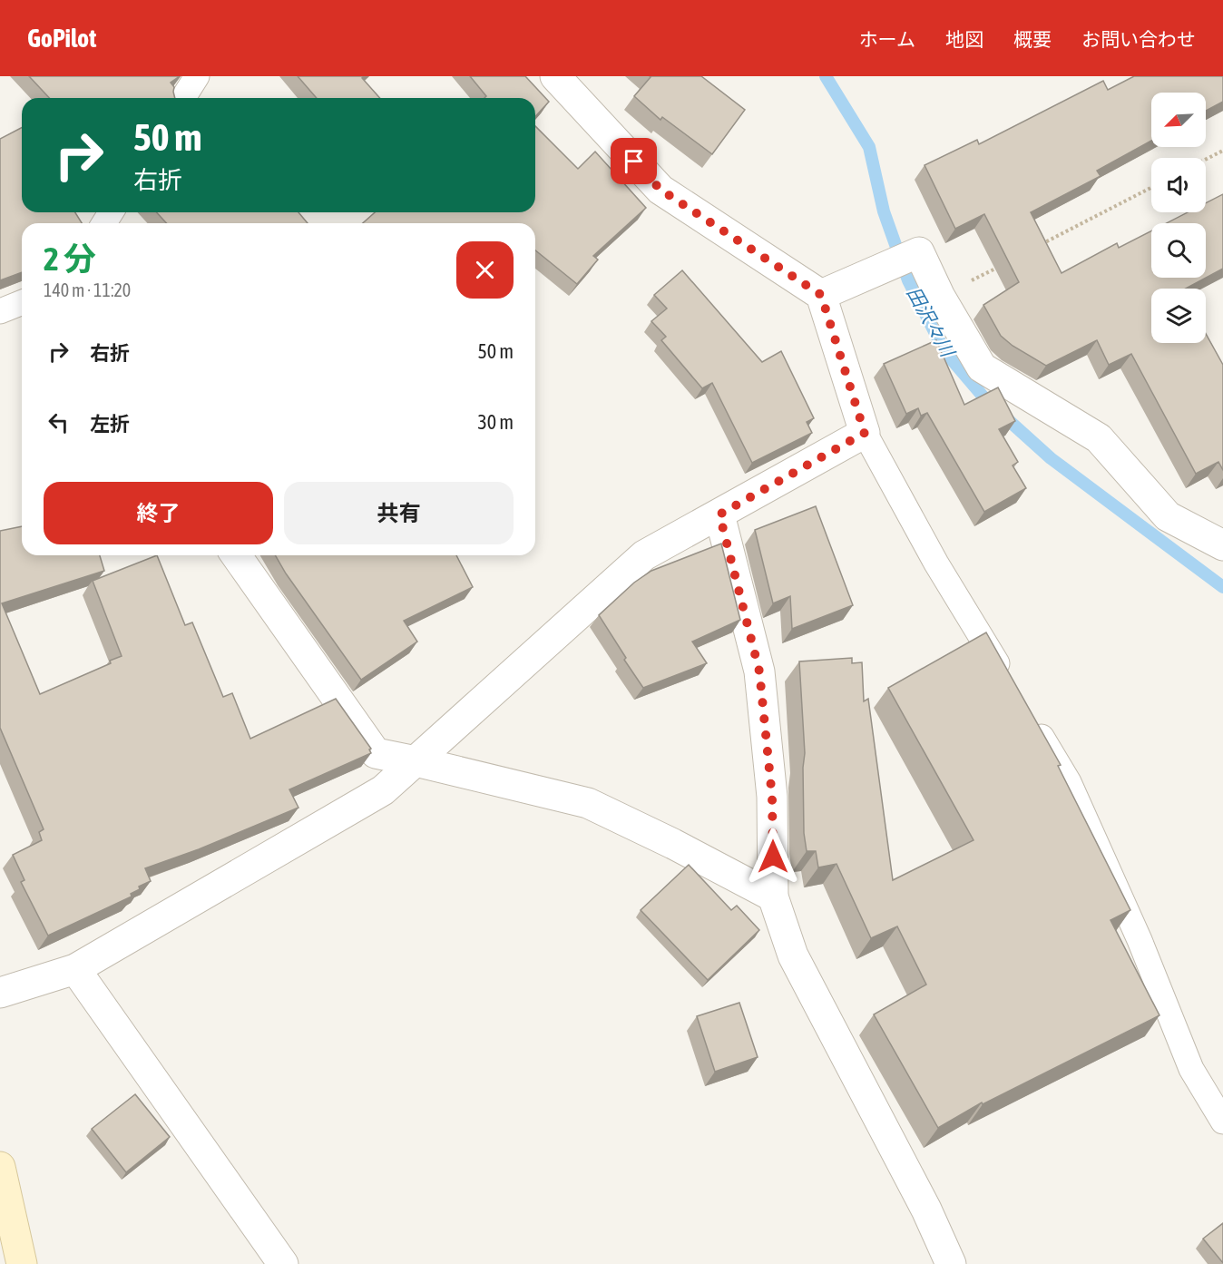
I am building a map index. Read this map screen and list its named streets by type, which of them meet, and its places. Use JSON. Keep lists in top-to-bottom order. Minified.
{"water":["田沢々川"],"north":"bottom left","page":{"header":"GoPilot","nav":["ホーム","地図","概要","お問い合わせ"],"turn":["50 m","右折"],"heading":["2 分","140 m · 11:20"],"list":[{"name":"右折","value":"50 m"},{"name":"左折","value":"30 m"}],"buttons":["終了","共有"]}}
